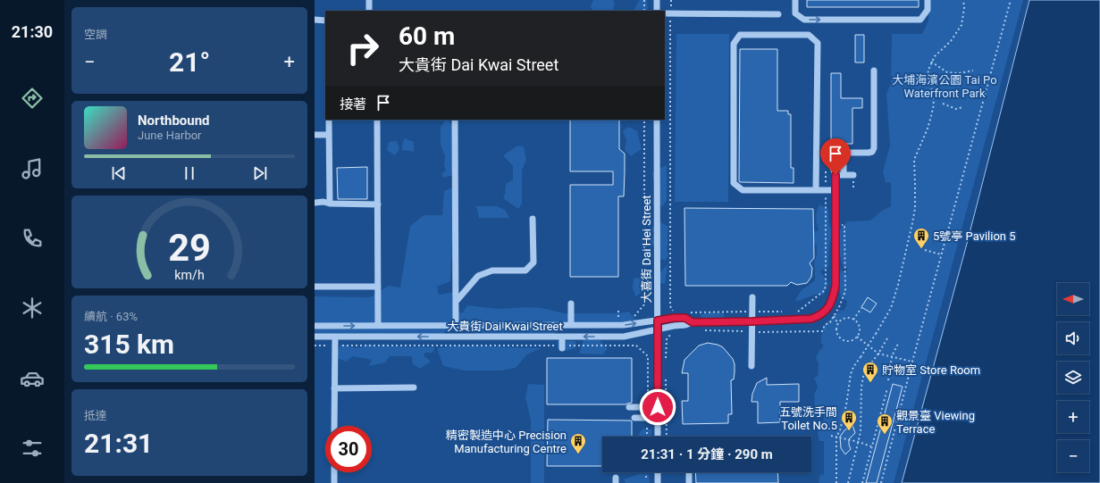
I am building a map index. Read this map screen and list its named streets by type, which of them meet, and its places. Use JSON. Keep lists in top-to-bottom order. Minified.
{"streets":{"street":["大喜街 Dai Hei Street","大貴街 Dai Kwai Street"]},"crossings":[["大喜街 Dai Hei Street","大貴街 Dai Kwai Street"]],"parks":["大埔海濱公園 Tai Po Waterfront Park"],"places":{"building":["5號亭 Pavilion 5","貯物室 Store Room","五號洗手間 Toilet No.5","觀景臺 Viewing Terrace","精密製造中心 Precision Manufacturing Centre"]},"north":"left","page":{"tabs":"21:30","tile":["空調",["續航 · 63%","315 km"],["抵達","21:31"]],"turn":["60 m","大貴街 Dai Kwai Street"],"heat":["−","21°","+"],"then":"接著","song":["Northbound","June Harbor"],"map_buttons":["+","−"],"limit":"30","trip":"21:31 · 1 分鐘 · 290 m","gauge":["29","km/h"]}}
